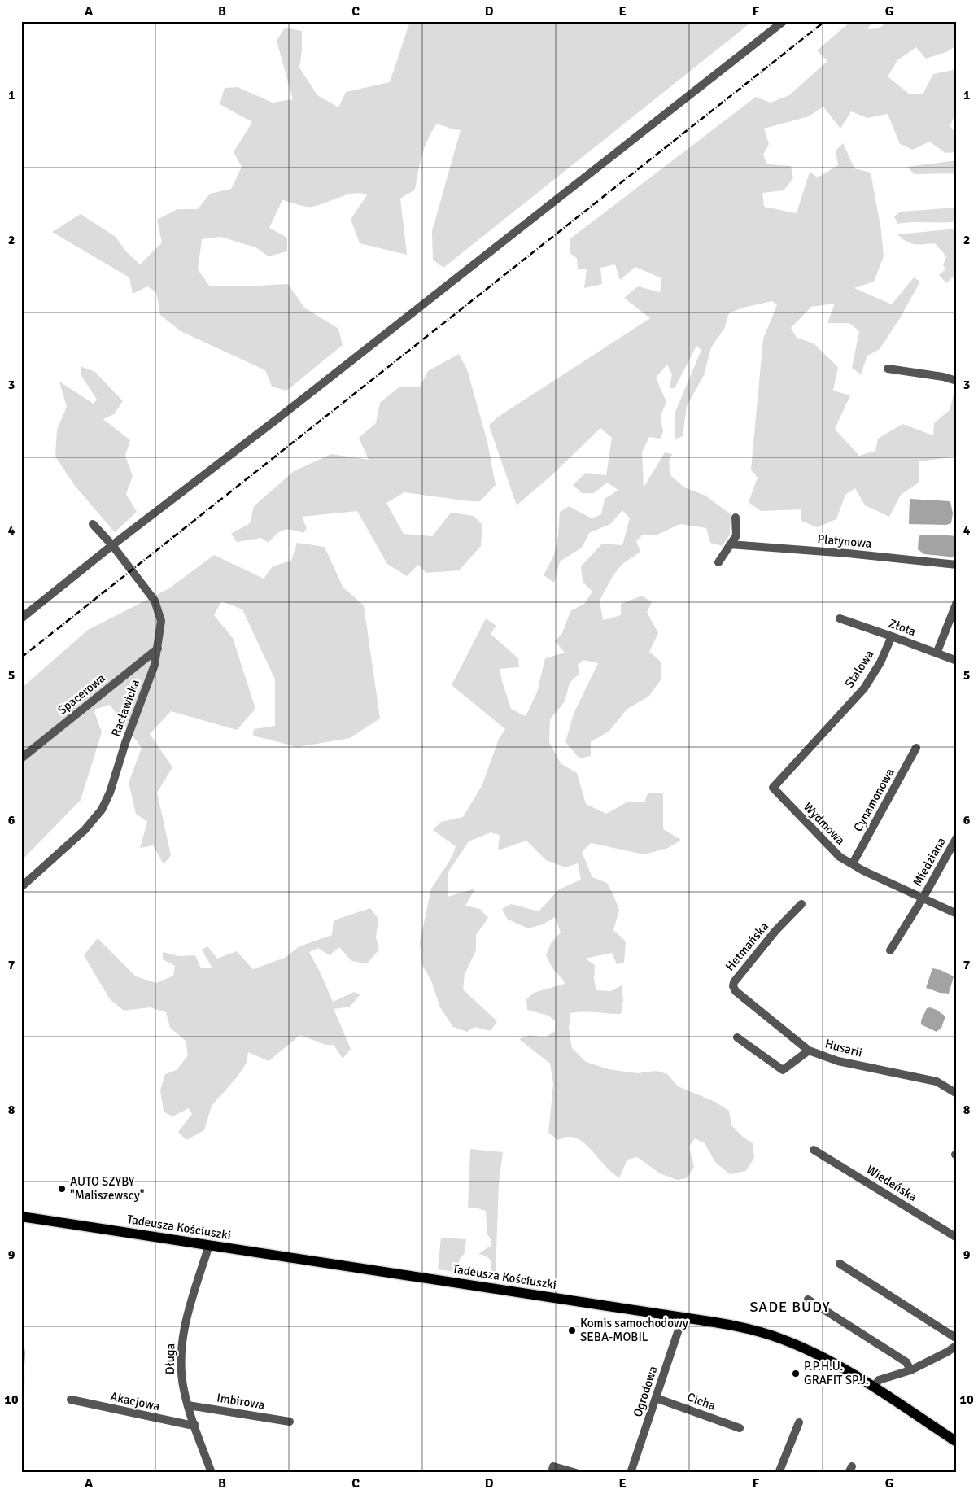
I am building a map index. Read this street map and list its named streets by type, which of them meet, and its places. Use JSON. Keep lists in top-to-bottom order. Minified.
{"streets":{"main road":["Tadeusza Kościuszki"],"street":["Platynowa","Złota","Stalowa","Spacerowa","Racławicka","Cynamonowa","Wydmowa","Miedziana","Hetmańska","Husarii","Wiedeńska","Długa","Ogrodowa","Akacjowa","Imbirowa","Cicha"]},"crossings":[["Złota","Stalowa"],["Stalowa","Wydmowa"],["Spacerowa","Racławicka"],["Cynamonowa","Wydmowa"],["Wydmowa","Miedziana"],["Hetmańska","Husarii"],["Tadeusza Kościuszki","Długa"],["Tadeusza Kościuszki","Ogrodowa"],["Długa","Akacjowa"],["Długa","Imbirowa"],["Ogrodowa","Cicha"]],"districts":["SADE BUDY"],"places":["AUTO SZYBY \"Maliszewscy\"","Komis samochodowy SEBA-MOBIL","P.P.H.U. GRAFIT SP.J."],"grid":{"columns":["A","B","C","D","E","F","G"],"rows":["1","2","3","4","5","6","7","8","9","10"]}}
